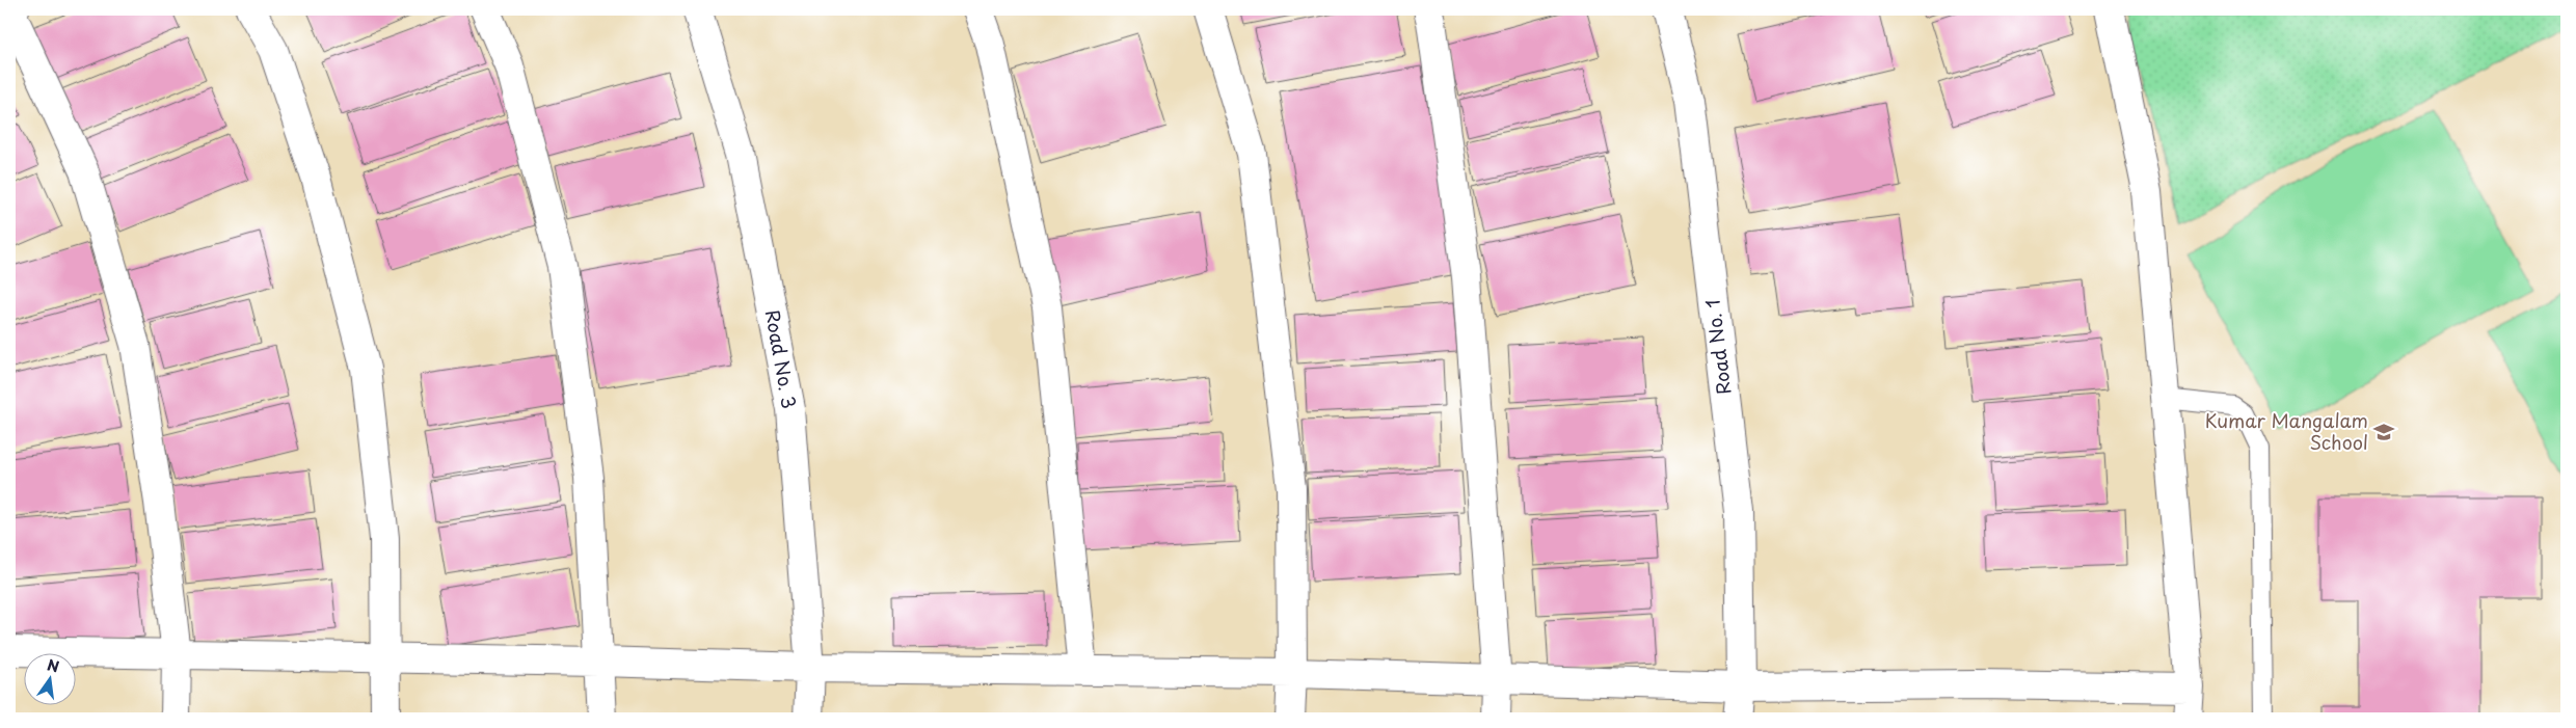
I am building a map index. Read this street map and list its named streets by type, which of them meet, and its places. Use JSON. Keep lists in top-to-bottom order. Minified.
{"streets":{"street":["Road No. 1","Road No. 3"]},"places":{"school or university":["Kumar Mangalam School"]},"north":"top"}
